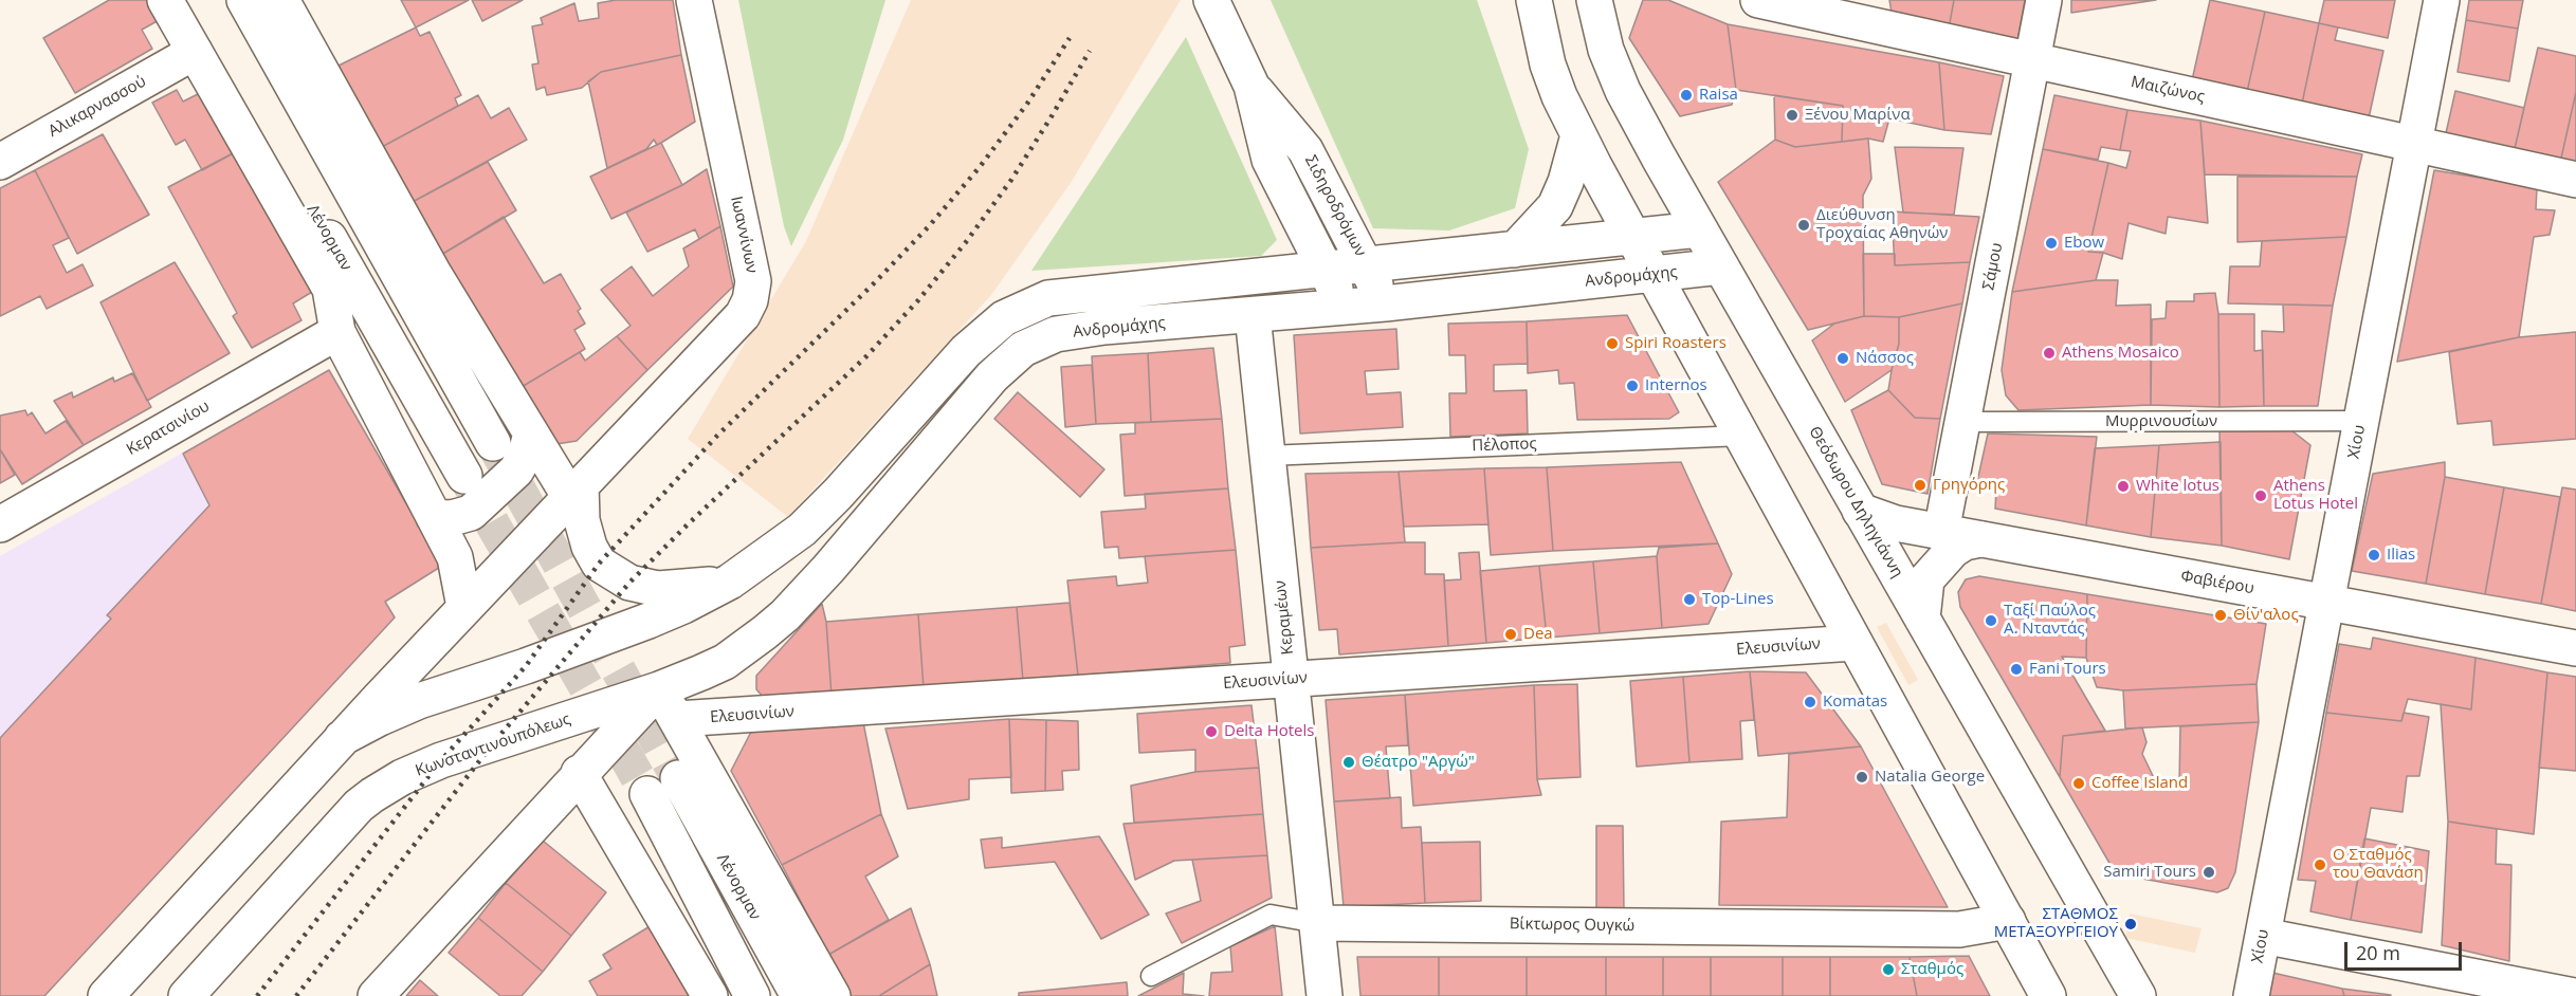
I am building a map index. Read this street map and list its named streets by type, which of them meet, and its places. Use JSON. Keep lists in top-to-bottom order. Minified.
{"streets":{"street":["Μαιζώνος","Αλικαρνασσού","Σιδηροδρόμων","Ιωαννίνων","Λένορμαν","Σάμου","Ανδρομάχης","Κερατσινίου","Χίου","Θεόδωρου Δηληγιάννη","Φαβιέρου","Κεραμέων","Ελευσινίων","Κωνσταντινουπόλεως","Βίκτωρος Ουγκώ"],"lane":["Μυρρινουσίων","Πέλοπος"]},"crossings":[["Μαιζώνος","Σάμου"],["Μαιζώνος","Χίου"],["Σιδηροδρόμων","Ανδρομάχης"],["Σάμου","Μυρρινουσίων"],["Σάμου","Φαβιέρου"],["Ανδρομάχης","Θεόδωρου Δηληγιάννη"],["Ανδρομάχης","Κεραμέων"],["Ανδρομάχης","Κωνσταντινουπόλεως"],["Μυρρινουσίων","Χίου"],["Χίου","Φαβιέρου"],["Πέλοπος","Κεραμέων"],["Θεόδωρου Δηληγιάννη","Φαβιέρου"],["Κεραμέων","Ελευσινίων"],["Κεραμέων","Βίκτωρος Ουγκώ"]],"places":["Raisa","Ξένου Μαρίνα","Διεύθυνση Τροχαίας Αθηνών","Ebow","Spiri Roasters","Athens Mosaico","Νάσσος","Internos","Γρηγόρης","White lotus","Athens Lotus Hotel","Ilias","Top-Lines","Θίν'αλος","Ταξί Παύλος Α. Νταντάς","Dea","Fani Tours","Komatas","Delta Hotels","Θέατρο \"Αργώ\"","Natalia George","Coffee Island","Ο Σταθμός του Θανάση","Samiri Tours","ΣΤΑΘΜΟΣ ΜΕΤΑΞΟΥΡΓΕΙΟΥ","Σταθμός"],"scale_bar":"20 m"}
